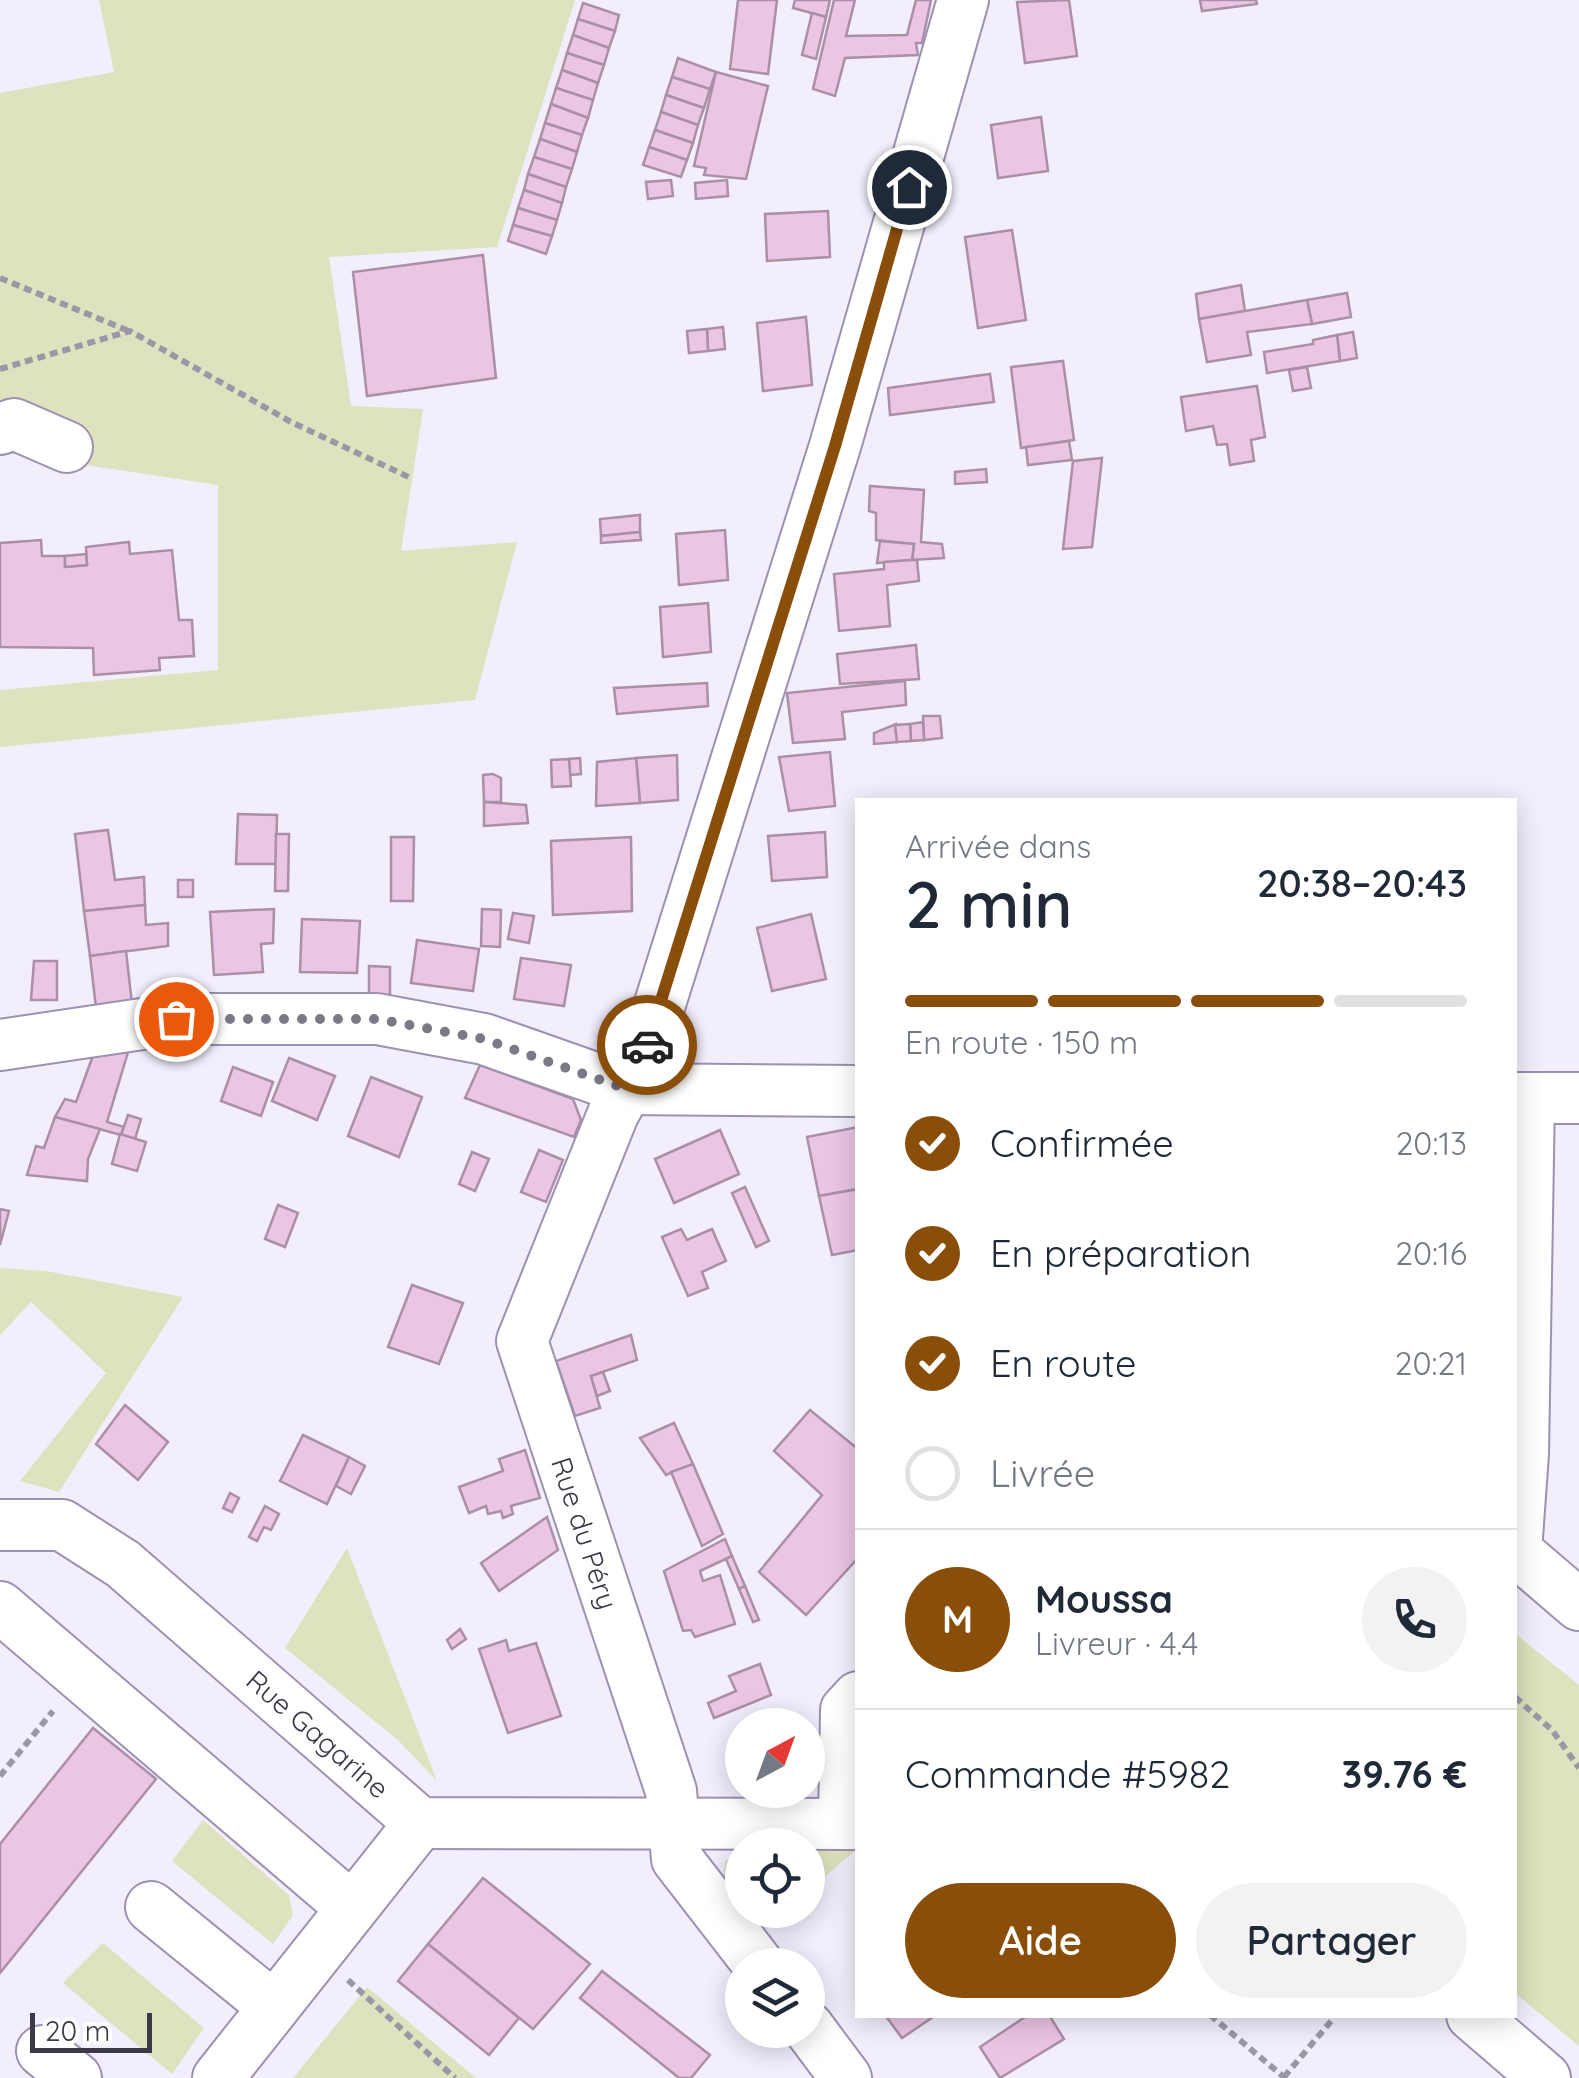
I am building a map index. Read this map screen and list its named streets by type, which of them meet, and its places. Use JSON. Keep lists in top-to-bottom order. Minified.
{"streets":{"street":["Rue du Péry","Rue Gagarine"]},"scale_bar":"20 m","north":"top right","page":{"heading":["2 min","Arrivée dans","20:38–20:43"],"panel":["Moussa","Livreur · 4.4","Commande #5982","39.76 €"],"bar":"En route · 150 m","list":[["Confirmée","20:13"],["En préparation","20:16"],["En route","20:21"],"Livrée"],"round":"M","buttons":["Aide","Partager"],"scale":"20 m"}}
